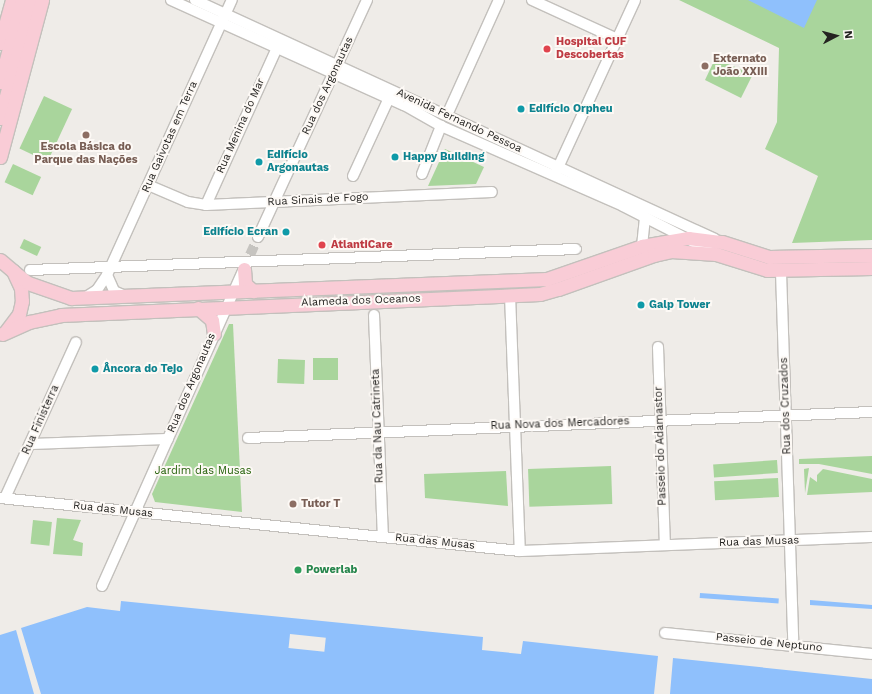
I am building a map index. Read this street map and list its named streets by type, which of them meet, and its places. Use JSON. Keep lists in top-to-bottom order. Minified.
{"streets":{"main road":["Alameda dos Oceanos"],"street":["Rua dos Argonautas","Avenida Fernando Pessoa","Rua Menina do Mar","Rua Gaivotas em Terra","Rua Sinais de Fogo","Rua dos Cruzados","Rua Finisterra","Rua Nova dos Mercadores","Rua da Nau Catrineta","Passeio do Adamastor","Rua das Musas","Passeio de Neptuno"]},"crossings":[["Rua dos Argonautas","Avenida Fernando Pessoa"],["Rua dos Argonautas","Rua Sinais de Fogo"],["Rua dos Argonautas","Alameda dos Oceanos"],["Rua dos Argonautas","Rua das Musas"],["Avenida Fernando Pessoa","Rua Menina do Mar"],["Avenida Fernando Pessoa","Rua Gaivotas em Terra"],["Avenida Fernando Pessoa","Alameda dos Oceanos"],["Rua Menina do Mar","Rua Sinais de Fogo"],["Rua Gaivotas em Terra","Rua Sinais de Fogo"],["Rua Gaivotas em Terra","Alameda dos Oceanos"],["Alameda dos Oceanos","Rua dos Cruzados"],["Rua dos Cruzados","Rua Nova dos Mercadores"],["Rua dos Cruzados","Rua das Musas"],["Rua Finisterra","Rua das Musas"],["Rua Nova dos Mercadores","Rua da Nau Catrineta"],["Rua Nova dos Mercadores","Passeio do Adamastor"],["Rua da Nau Catrineta","Rua das Musas"],["Passeio do Adamastor","Rua das Musas"]],"parks":["Jardim das Musas"],"places":["Hospital CUF Descobertas","Externato João XXIII","Edifício Orpheu","Escola Básica do Parque das Nações","Happy Building","Edifício Argonautas","Edifício Ecran","AtlantiCare","Galp Tower","Âncora do Tejo","Tutor T","Powerlab"],"north":"right"}
